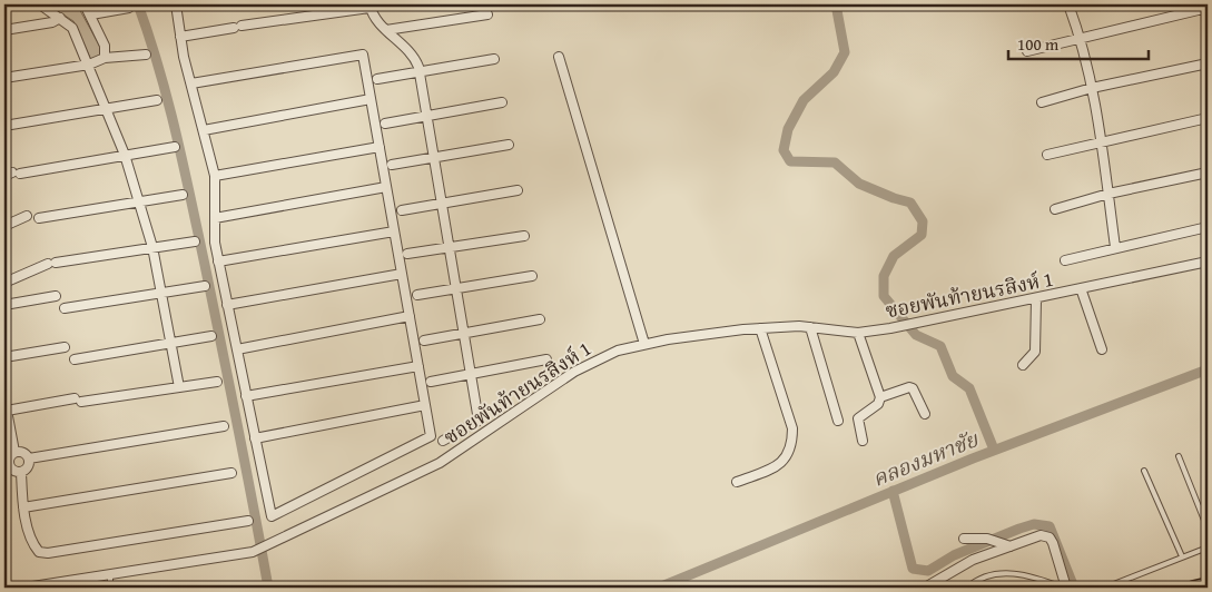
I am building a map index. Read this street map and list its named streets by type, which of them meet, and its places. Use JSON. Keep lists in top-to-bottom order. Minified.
{"streets":{"street":["ซอยพันท้ายนรสิงห์ 1"]},"water":["คลองมหาชัย"],"scale_bar":"100 m"}
